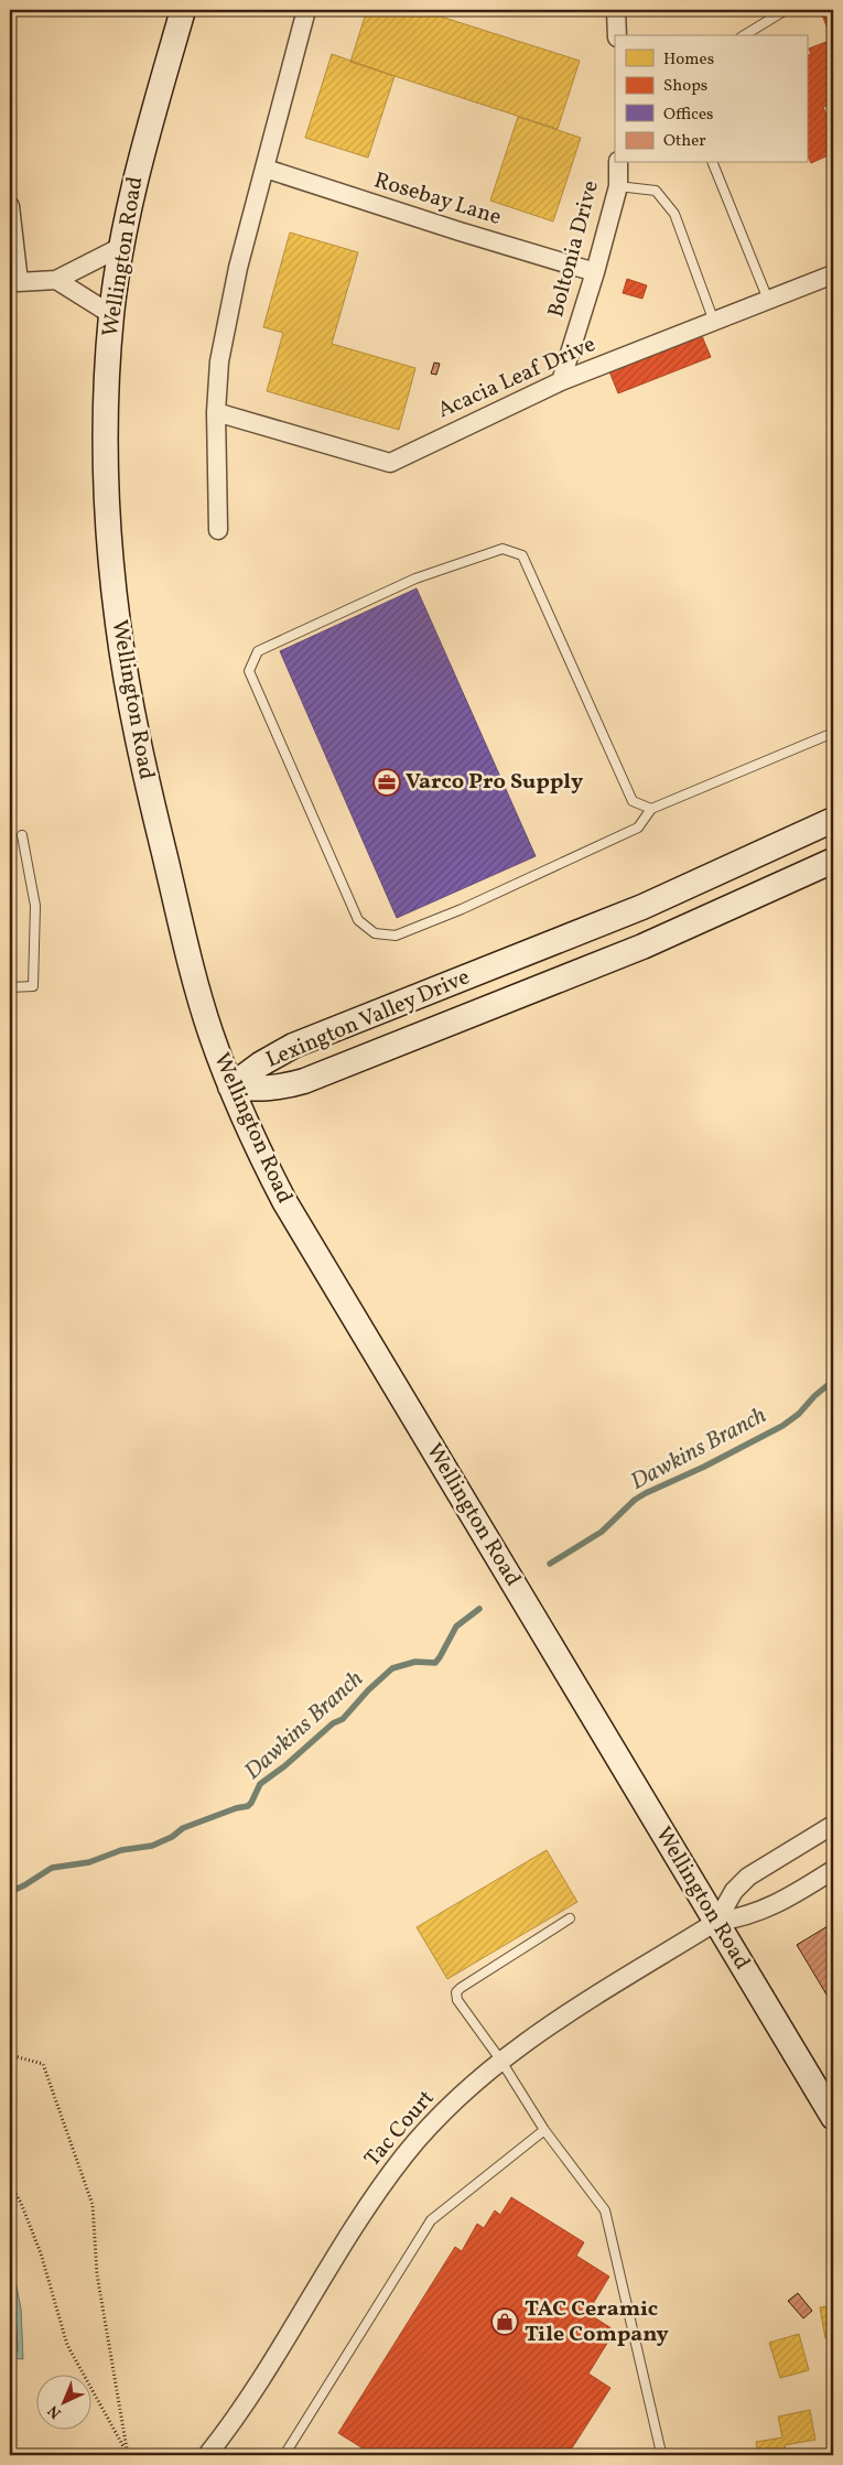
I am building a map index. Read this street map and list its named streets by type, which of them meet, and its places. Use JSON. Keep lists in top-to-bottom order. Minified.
{"streets":{"main road":["Wellington Road","Lexington Valley Drive"],"street":["Rosebay Lane","Boltonia Drive","Acacia Leaf Drive","Tac Court"]},"crossings":[["Rosebay Lane","Boltonia Drive"],["Boltonia Drive","Acacia Leaf Drive"],["Wellington Road","Lexington Valley Drive"],["Wellington Road","Tac Court"]],"water":["Dawkins Branch"],"places":{"office":["Varco Pro Supply"],"shop":["TAC Ceramic Tile Company"]},"legend":["Homes","Shops","Offices","Other"],"north":"bottom left"}
